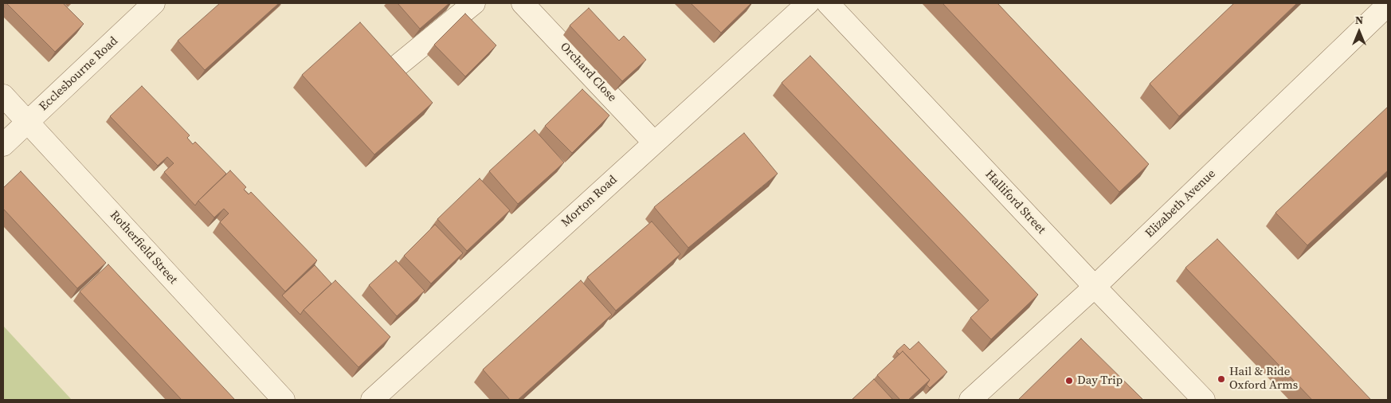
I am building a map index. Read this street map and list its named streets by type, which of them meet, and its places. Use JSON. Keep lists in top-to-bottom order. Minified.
{"streets":{"street":["Orchard Close","Ecclesbourne Road","Morton Road","Halliford Street","Elizabeth Avenue","Rotherfield Street"]},"crossings":[["Orchard Close","Morton Road"],["Ecclesbourne Road","Rotherfield Street"],["Halliford Street","Elizabeth Avenue"]],"places":["Hail & Ride Oxford Arms","Day Trip"],"north":"top"}
